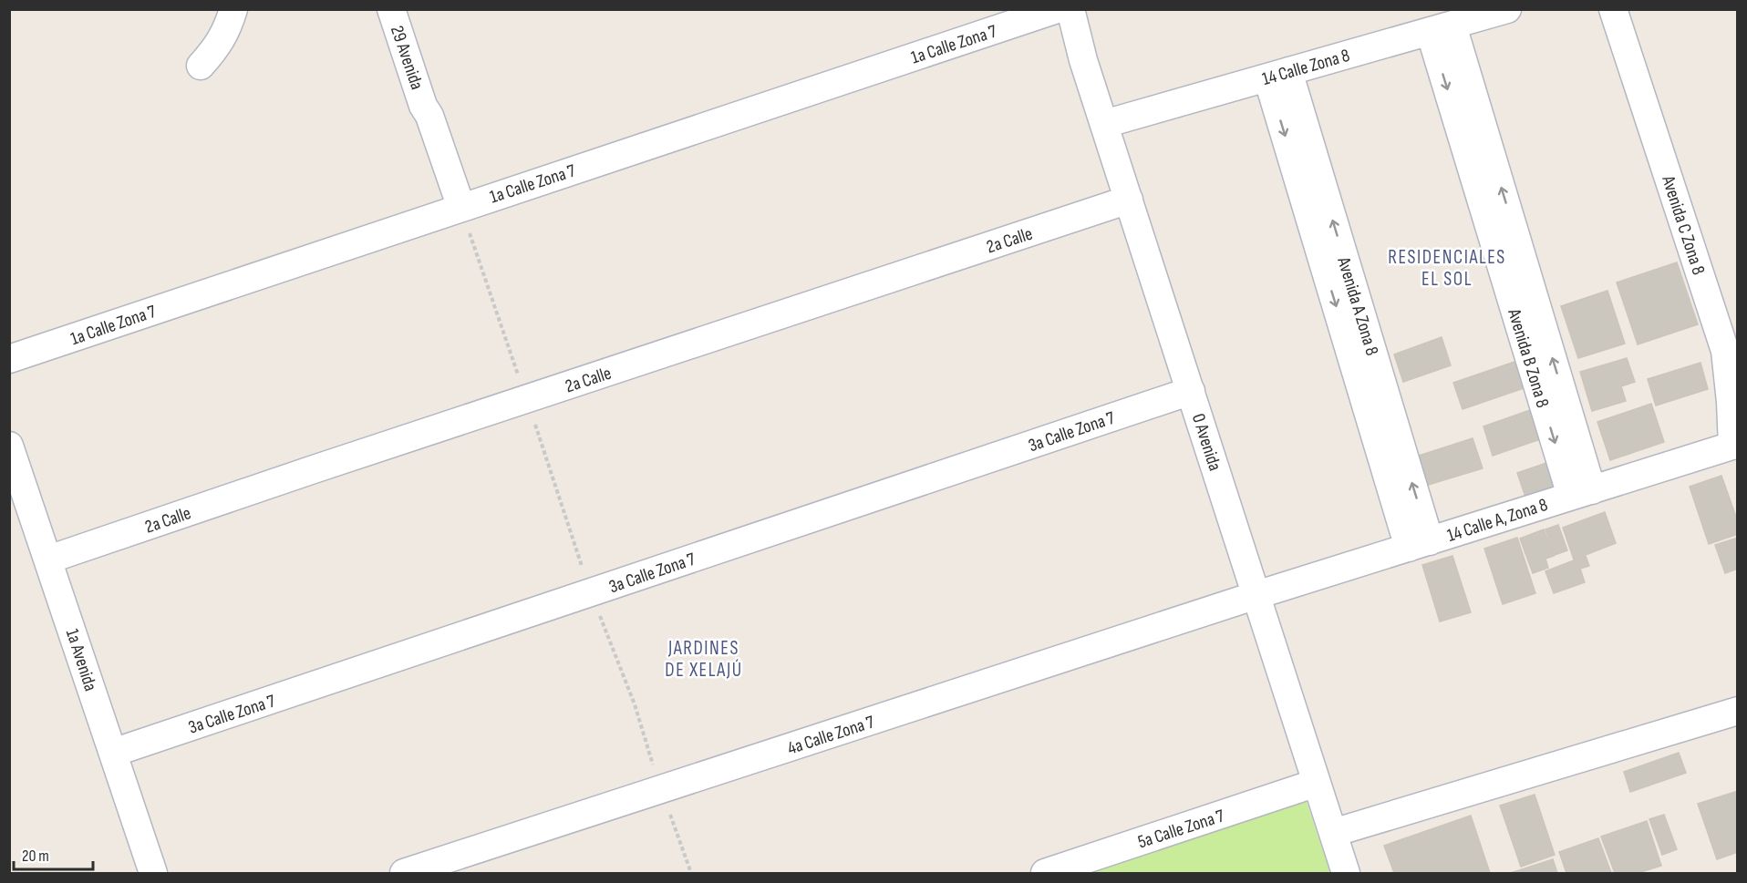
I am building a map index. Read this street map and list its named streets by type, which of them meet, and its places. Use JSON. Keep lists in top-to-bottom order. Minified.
{"streets":{"street":["1a Calle Zona 7","29 Avenida","14 Calle Zona 8","Avenida C Zona 8","2a Calle","Avenida A Zona 8","Avenida B Zona 8","3a Calle Zona 7","0 Avenida","14 Calle A, Zona 8","1a Avenida","4a Calle Zona 7","5a Calle Zona 7"]},"crossings":[["1a Calle Zona 7","29 Avenida"],["14 Calle Zona 8","Avenida A Zona 8"],["14 Calle Zona 8","Avenida B Zona 8"],["14 Calle Zona 8","0 Avenida"],["Avenida C Zona 8","14 Calle A, Zona 8"],["2a Calle","0 Avenida"],["2a Calle","1a Avenida"],["Avenida A Zona 8","14 Calle A, Zona 8"],["Avenida B Zona 8","14 Calle A, Zona 8"],["3a Calle Zona 7","0 Avenida"],["3a Calle Zona 7","1a Avenida"],["0 Avenida","14 Calle A, Zona 8"],["0 Avenida","4a Calle Zona 7"],["0 Avenida","5a Calle Zona 7"],["14 Calle A, Zona 8","4a Calle Zona 7"]],"districts":["RESIDENCIALES EL SOL","JARDINES DE XELAJÚ"],"scale_bar":"20 m"}
